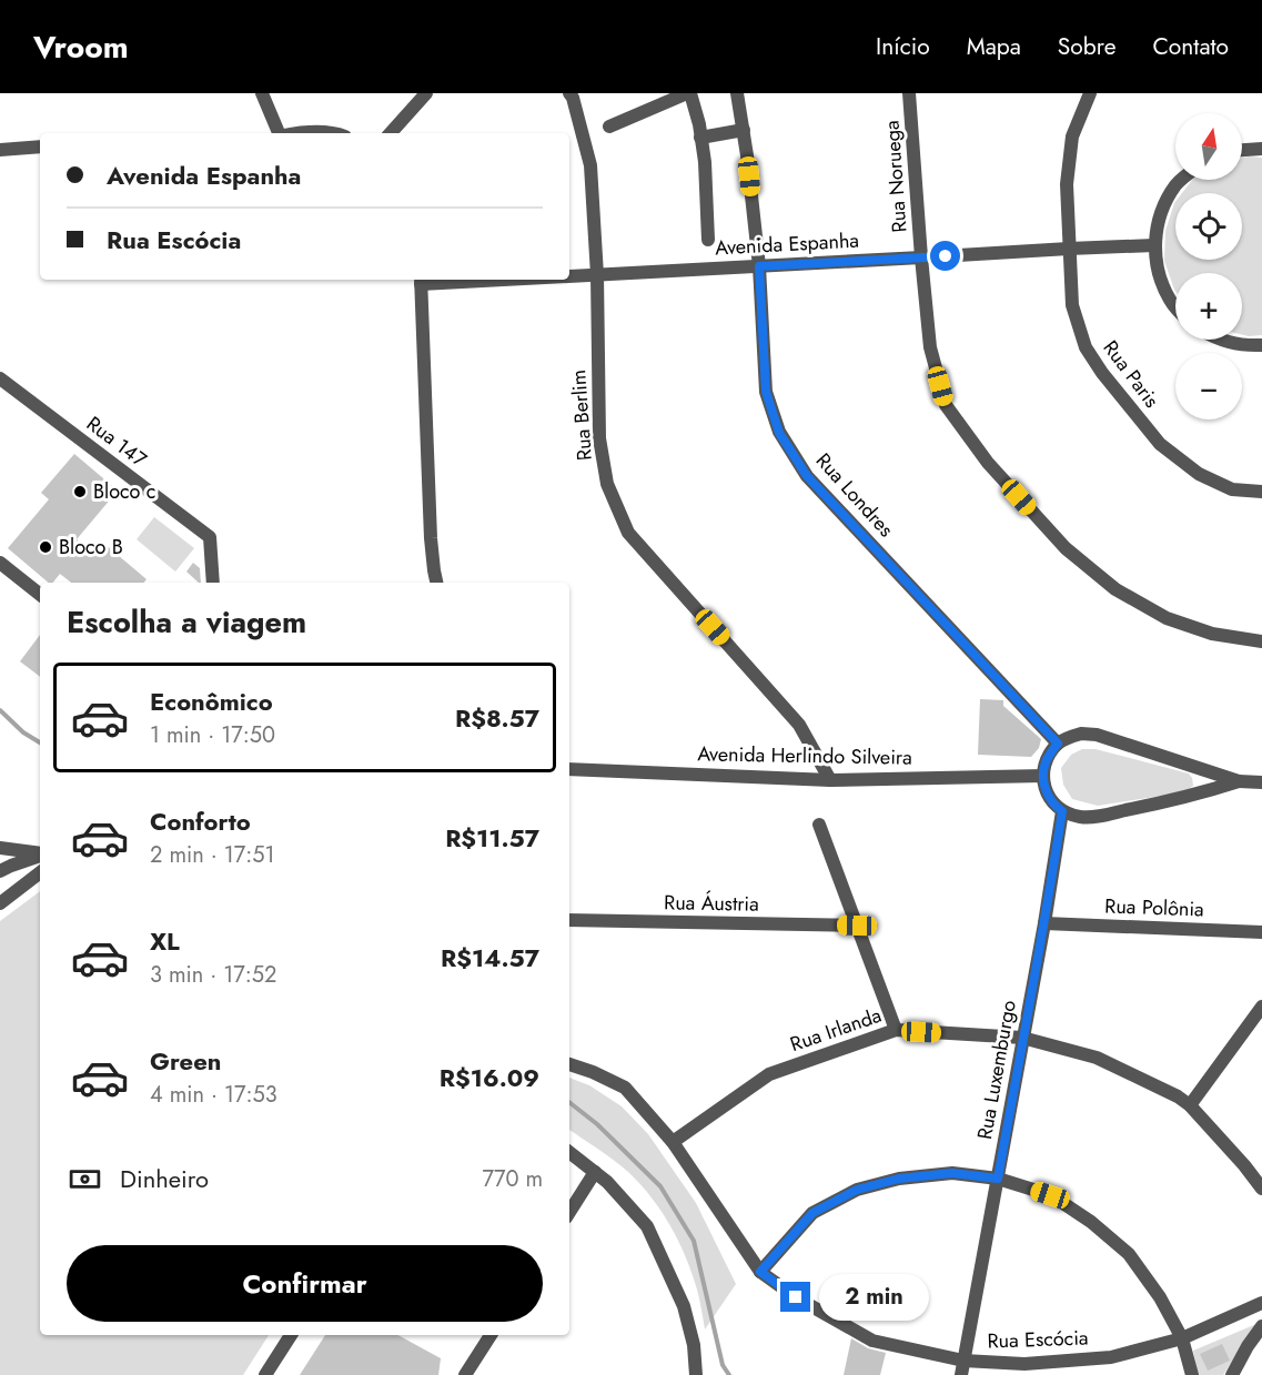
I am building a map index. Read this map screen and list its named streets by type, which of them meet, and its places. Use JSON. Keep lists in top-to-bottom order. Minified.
{"streets":{"street":["Rua Noruega","Avenida Espanha","Rua Paris","Rua Berlim","Rua 147","Rua Londres","Avenida Herlindo Silveira","Rua Áustria","Rua Polônia","Rua Irlanda","Rua Luxemburgo","Rua Escócia"]},"crossings":[["Rua Noruega","Avenida Espanha"],["Avenida Espanha","Rua Paris"],["Avenida Espanha","Rua Berlim"],["Avenida Espanha","Rua Londres"],["Rua Berlim","Avenida Herlindo Silveira"],["Rua Polônia","Rua Luxemburgo"],["Rua Irlanda","Rua Luxemburgo"],["Rua Irlanda","Rua Escócia"],["Rua Luxemburgo","Rua Escócia"]],"places":["Bloco c","Bloco B"],"north":"top","page":{"header":"Vroom","nav":["Início","Mapa","Sobre","Contato"],"map_buttons":["+","−"],"banner":["Avenida Espanha","Rua Escócia"],"heading":"Escolha a viagem","list":[{"name":"Econômico","note":"1 min · 17:50","value":"R$8.57"},{"name":"Conforto","note":"2 min · 17:51","value":"R$11.57"},{"name":"XL","note":"3 min · 17:52","value":"R$14.57"},{"name":"Green","note":"4 min · 17:53","value":"R$16.09"}],"pay":["Dinheiro","770 m"],"buttons":"Confirmar","bubble":"2 min"}}
